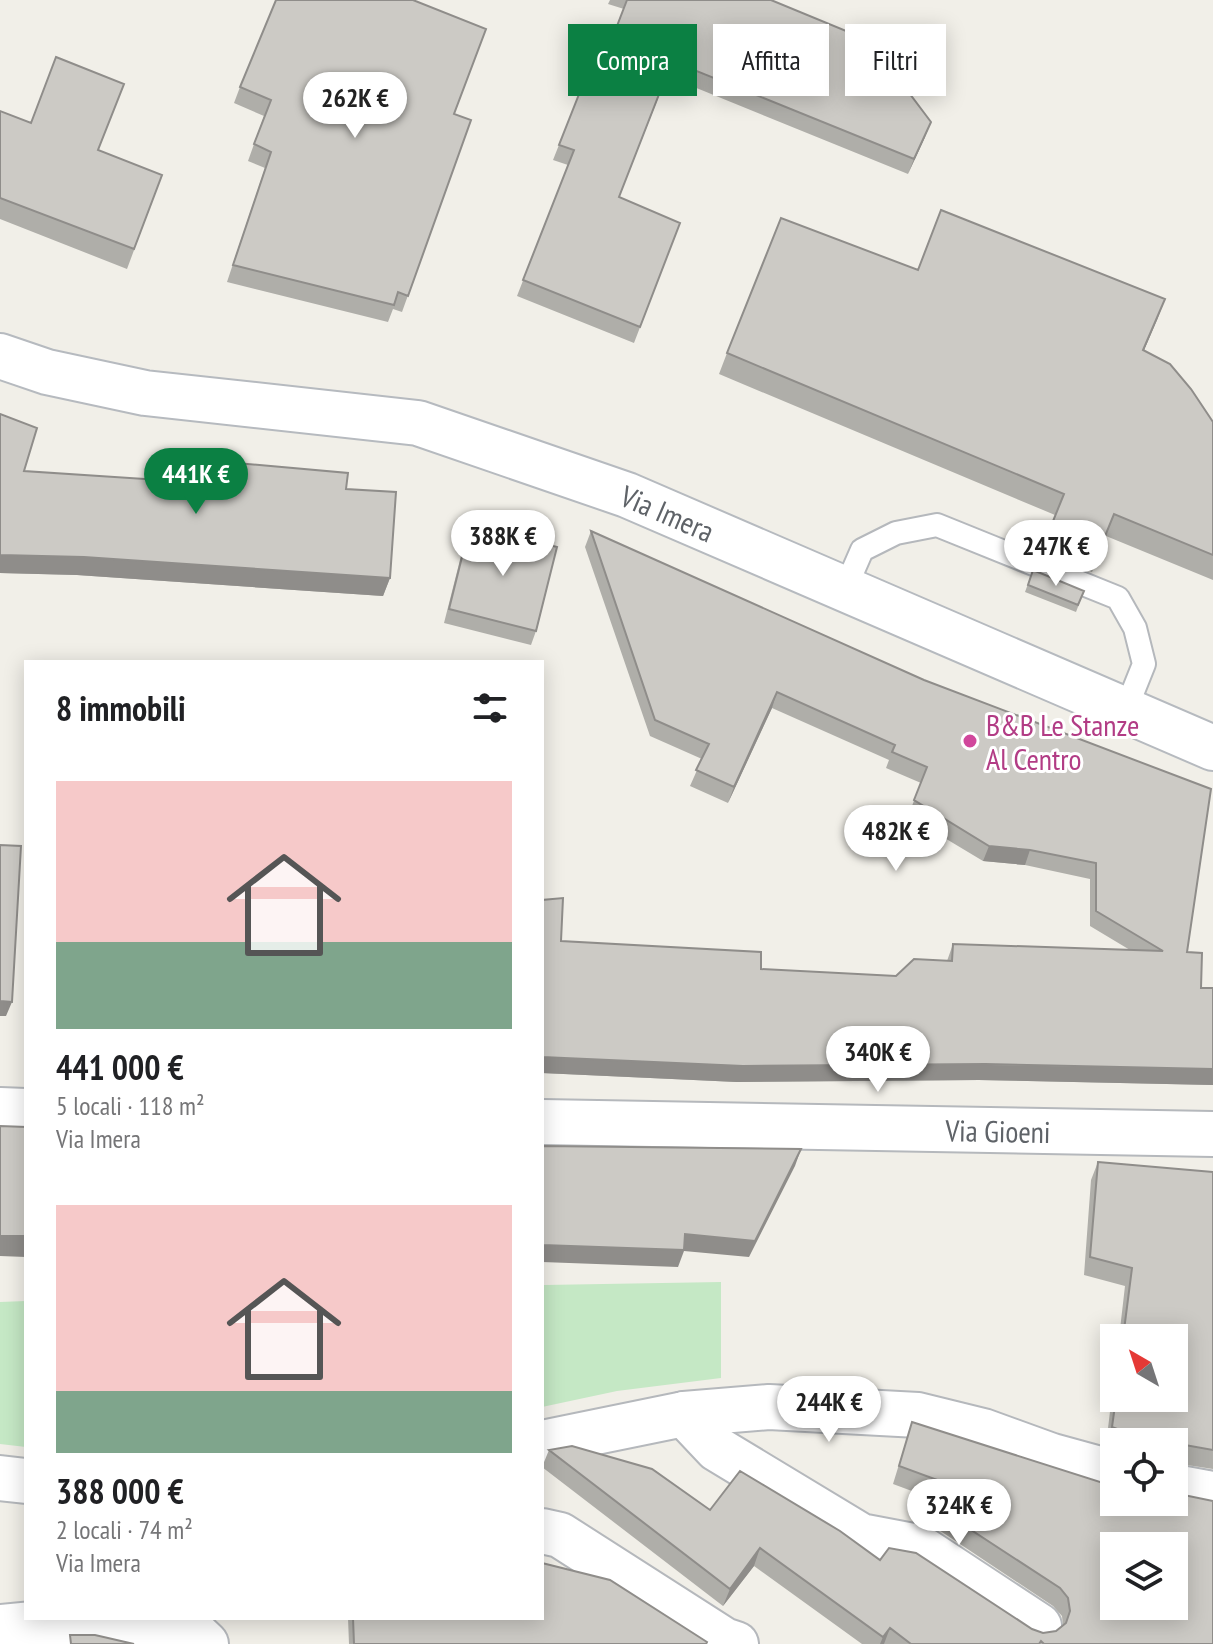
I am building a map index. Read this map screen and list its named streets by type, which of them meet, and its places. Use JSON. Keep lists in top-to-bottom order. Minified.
{"streets":{"street":["Via Imera","Via Gioeni"]},"places":["B&B Le Stanze Al Centro"],"north":"top left","page":{"chip":["Compra","Affitta","Filtri"],"price":["262K €","441K €","388K €","247K €","482K €","340K €","244K €","324K €"],"heading":"8 immobili","list":[{"name":"441 000 €","note":"5 locali · 118 m² · Via Imera"},{"name":"388 000 €","note":"2 locali · 74 m² · Via Imera"}]}}
